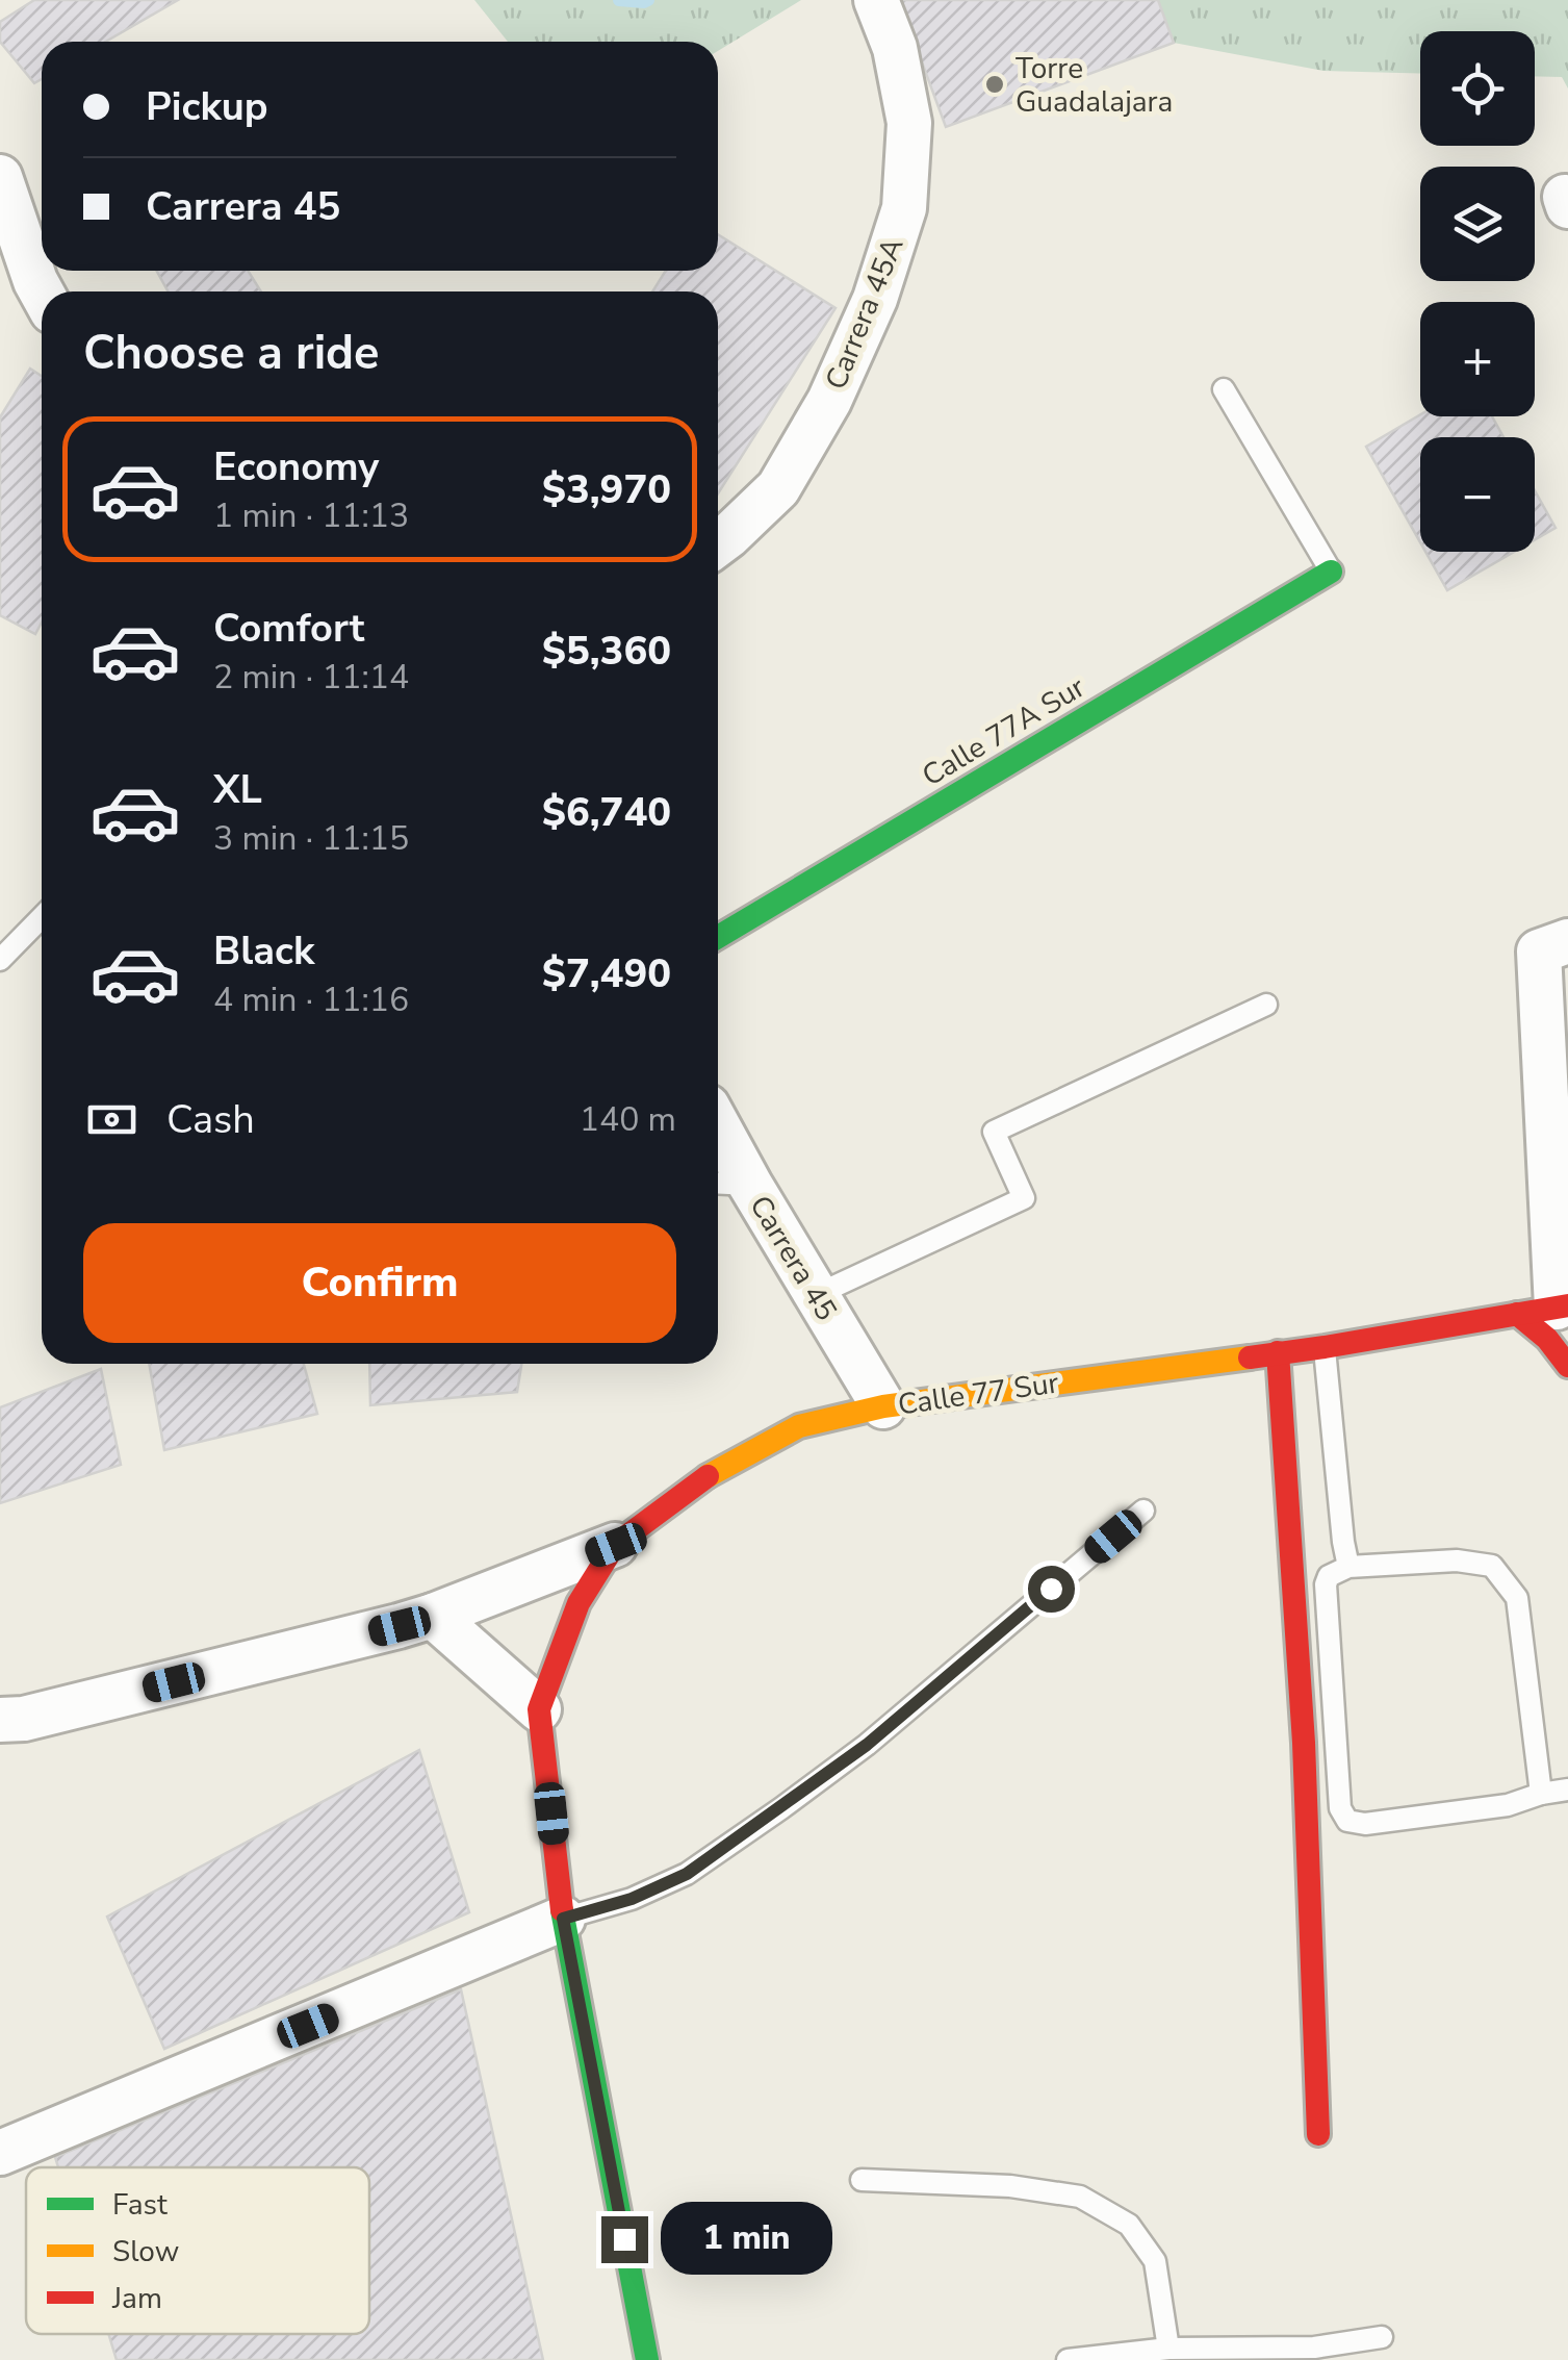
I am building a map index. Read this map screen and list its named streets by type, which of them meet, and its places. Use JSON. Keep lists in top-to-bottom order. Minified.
{"streets":{"street":["Carrera 45A","Calle 77A Sur","Carrera 45","Calle 77 Sur"]},"crossings":[["Carrera 45","Calle 77 Sur"]],"places":["Torre Guadalajara"],"legend":["Fast","Slow","Jam"],"page":{"map_buttons":["+","−"],"banner":["Pickup","Carrera 45"],"heading":"Choose a ride","list":[{"name":"Economy","note":"1 min · 11:13","value":"$3,970"},{"name":"Comfort","note":"2 min · 11:14","value":"$5,360"},{"name":"XL","note":"3 min · 11:15","value":"$6,740"},{"name":"Black","note":"4 min · 11:16","value":"$7,490"}],"pay":["Cash","140 m"],"buttons":"Confirm","bubble":"1 min"}}
